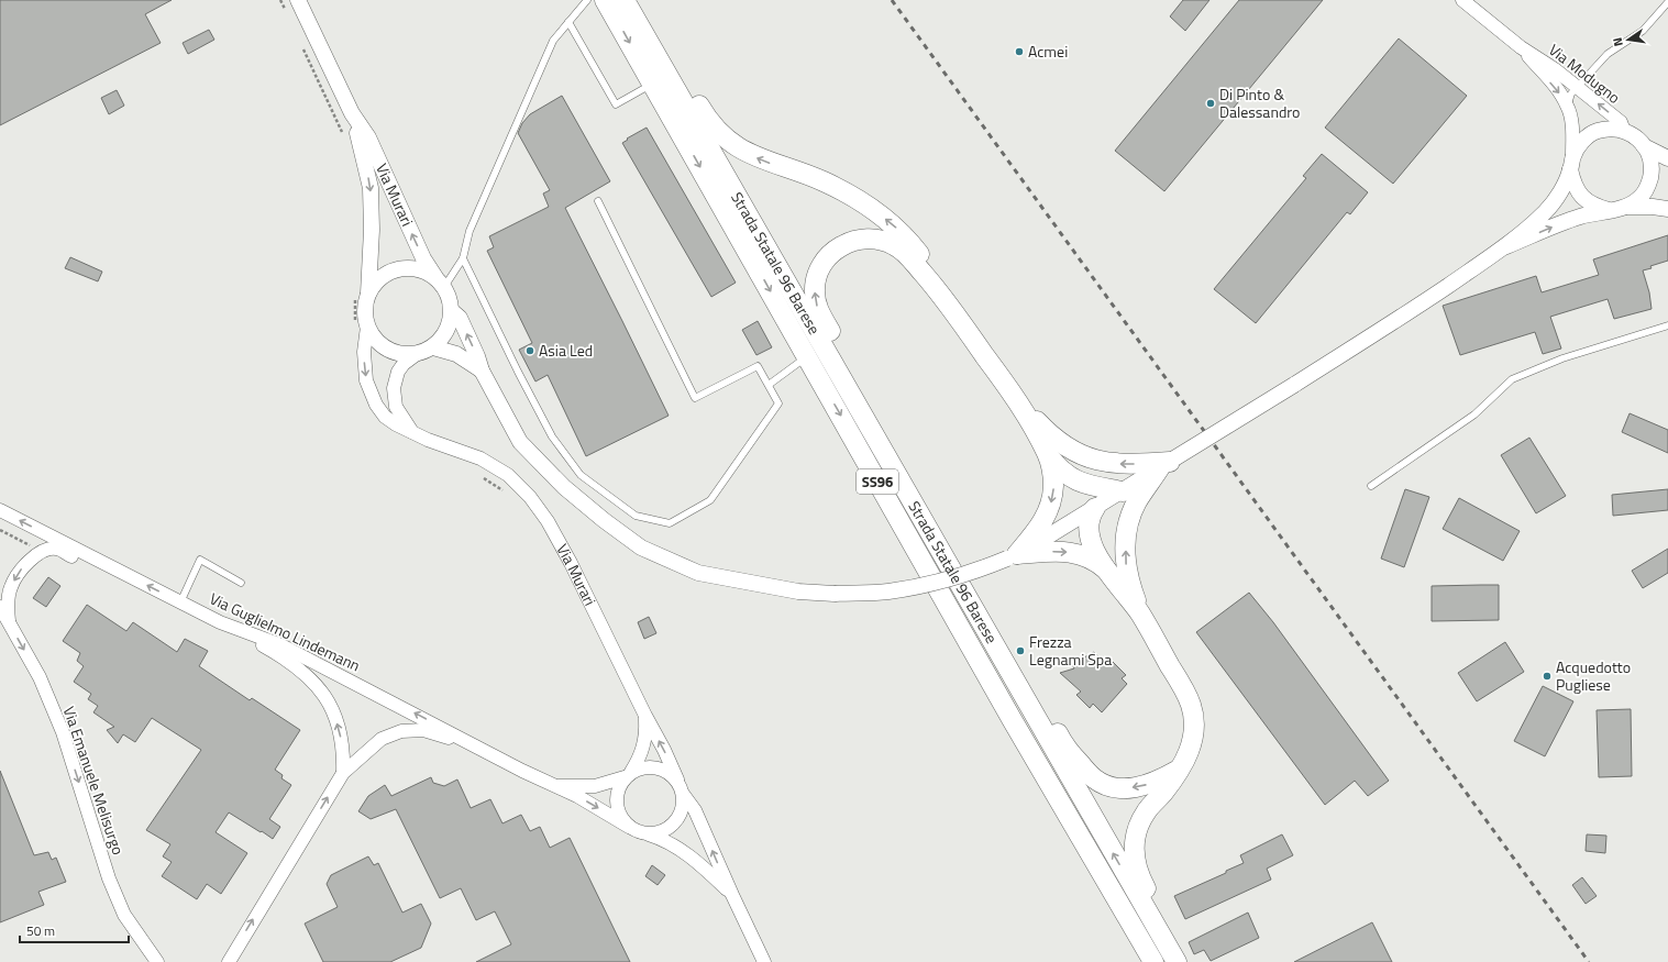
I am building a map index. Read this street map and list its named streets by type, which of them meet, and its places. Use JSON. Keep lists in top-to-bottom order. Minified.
{"streets":{"main road":["Strada Statale 96 Barese","SS96"],"street":["Via Modugno","Via Murari","Via Guglielmo Lindemann","Via Emanuele Melisurgo"]},"crossings":[["Via Murari","Via Guglielmo Lindemann"]],"one_way":["Via Guglielmo Lindemann","Via Emanuele Melisurgo"],"places":["Acmei","Di Pinto & Dalessandro","Asia Led","Frezza Legnami Spa","Acquedotto Pugliese"],"scale_bar":"50 m","north":"left"}
